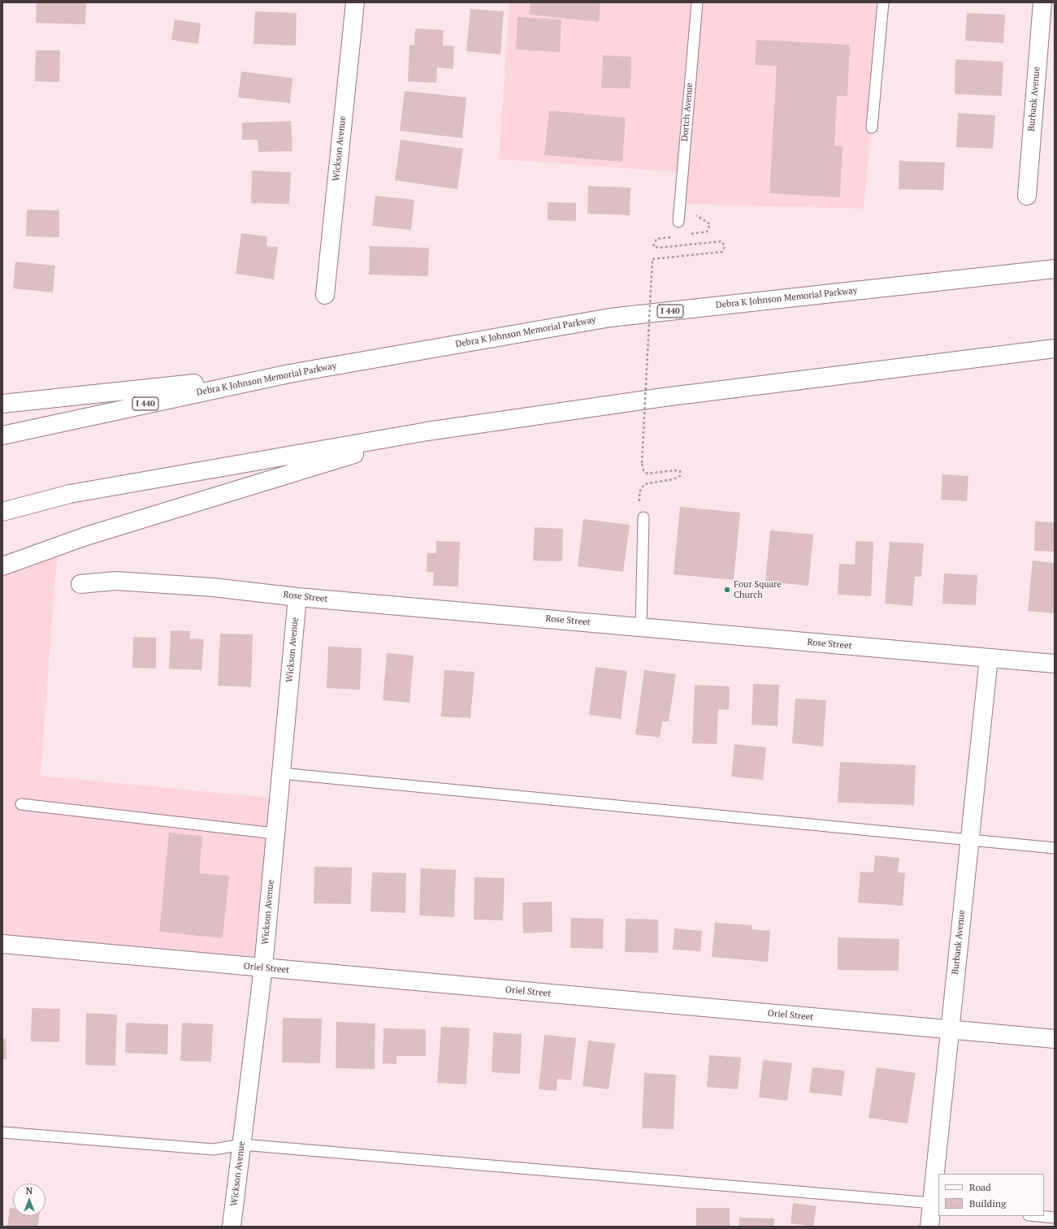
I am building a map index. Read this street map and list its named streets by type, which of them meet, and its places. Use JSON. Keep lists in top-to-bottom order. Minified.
{"streets":{"main road":["Burbank Avenue","Wickson Avenue","Debra K Johnson Memorial Parkway","I 440","Rose Street","Oriel Street"],"lane":["Dortch Avenue"]},"crossings":[["Burbank Avenue","Rose Street"],["Burbank Avenue","Oriel Street"],["Wickson Avenue","Rose Street"],["Wickson Avenue","Oriel Street"]],"places":["Four Square Church"],"legend":["Road","Building"],"north":"top"}
